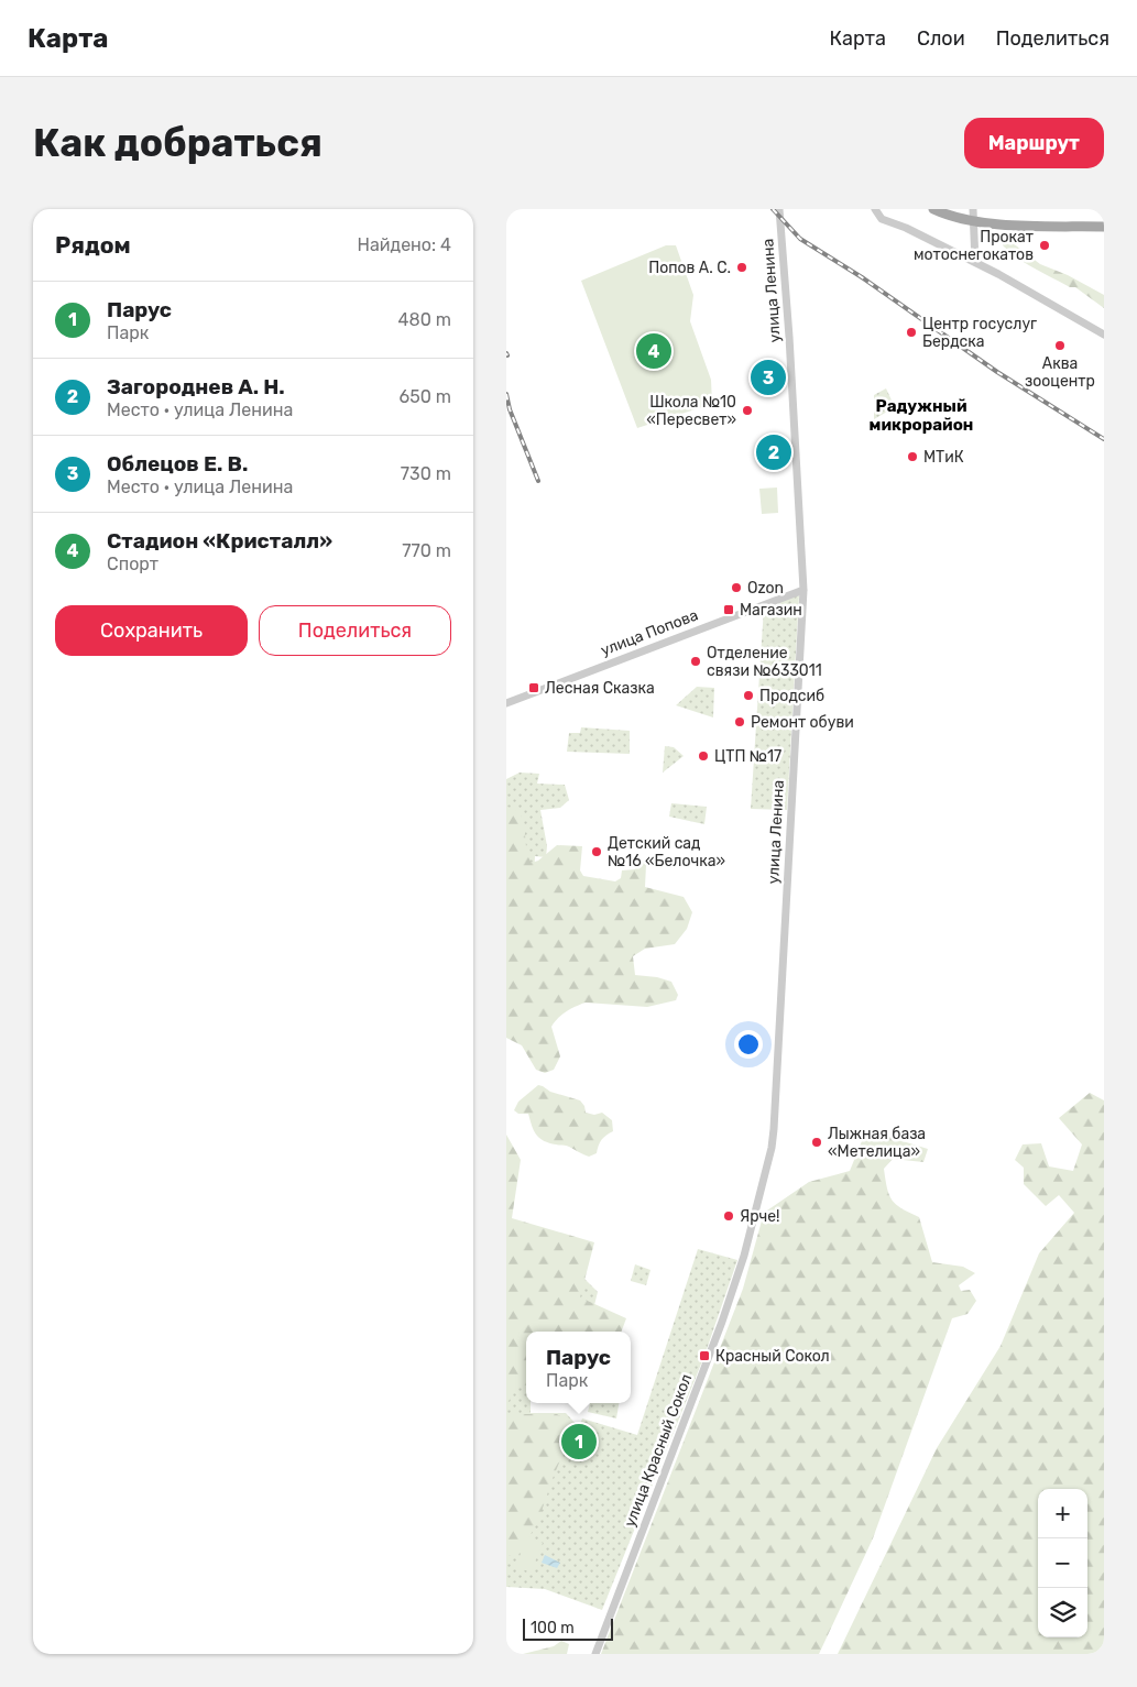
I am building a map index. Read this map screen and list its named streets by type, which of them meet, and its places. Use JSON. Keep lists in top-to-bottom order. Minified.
{"streets":{"street":["улица Ленина","улица Попова","улица Красный Сокол"]},"crossings":[["улица Ленина","улица Попова"],["улица Ленина","улица Красный Сокол"]],"districts":["Радужный микрорайон"],"places":{"other":["Прокат мотоснегокатов","Попов А. С.","Центр госуслуг Бердска","Аква зооцентр","Школа №10 «Пересвет»","МТиК","Ozon","Отделение связи №633011","Продсиб","Ремонт обуви","ЦТП №17","Детский сад №16 «Белочка»","Лыжная база «Метелица»","Ярче!"],"transit":["Магазин","Лесная Сказка","Красный Сокол"]},"scale_bar":"100 m","page":{"header":"Карта","nav":["Карта","Слои","Поделиться"],"buttons":["Маршрут",["Сохранить","Поделиться"]],"title":"Как добраться","heading":["Рядом","Найдено: 4"],"list":[{"mark":"1","name":"Парус","note":"Парк","value":"480 m"},{"mark":"2","name":"Загороднев А. Н.","note":"Место · улица Ленина","value":"650 m"},{"mark":"3","name":"Облецов Е. В.","note":"Место · улица Ленина","value":"730 m"},{"mark":"4","name":"Стадион «Кристалл»","note":"Спорт","value":"770 m"}],"pins":["4","3","2","1"],"popup":["Парус","Парк"],"map_buttons":["+","−"],"scale":"100 m"}}
